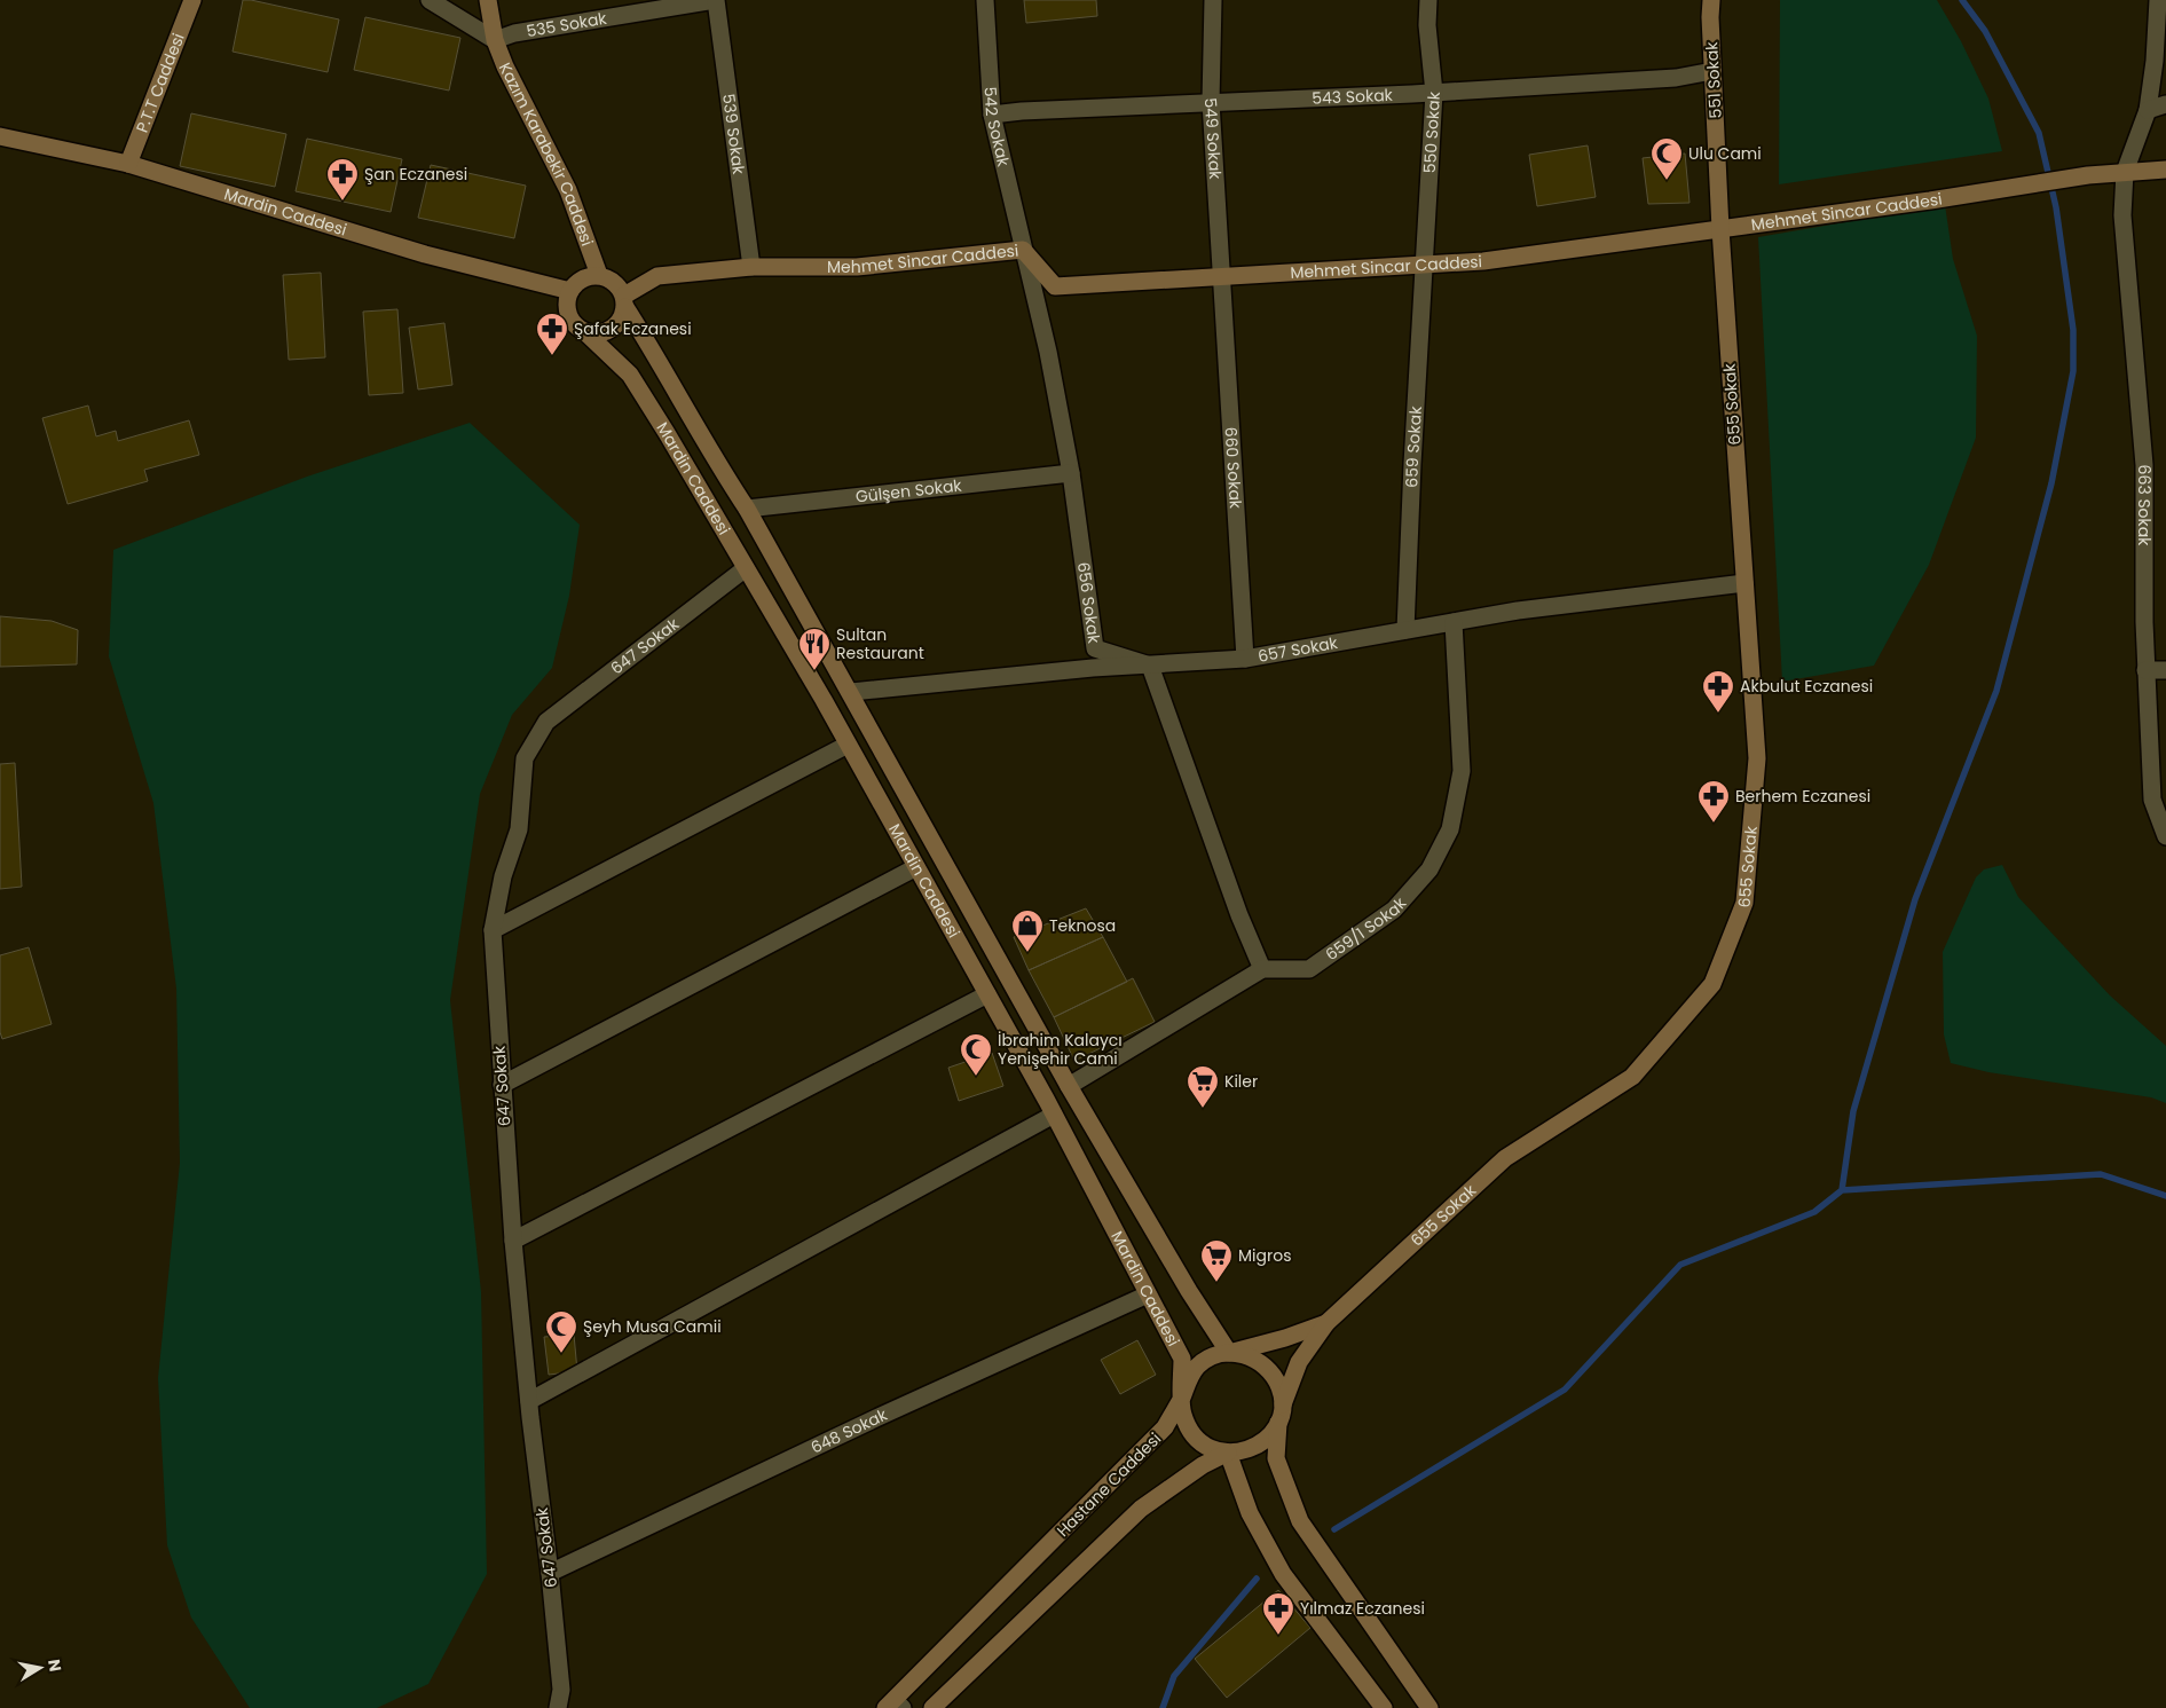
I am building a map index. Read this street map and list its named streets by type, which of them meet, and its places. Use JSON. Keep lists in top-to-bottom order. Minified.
{"streets":{"street":["535 Sokak","551 Sokak","P.T.T Caddesi","543 Sokak","542 Sokak","550 Sokak","539 Sokak","549 Sokak","Kazım Karabekir Caddesi","Mardin Caddesi","Mehmet Sincar Caddesi","655 Sokak","659 Sokak","660 Sokak","Gülşen Sokak","663 Sokak","656 Sokak","647 Sokak","657 Sokak","659/1 Sokak","648 Sokak","Hastane Caddesi"]},"crossings":[["535 Sokak","539 Sokak"],["535 Sokak","Kazım Karabekir Caddesi"],["551 Sokak","543 Sokak"],["551 Sokak","Mehmet Sincar Caddesi"],["551 Sokak","655 Sokak"],["P.T.T Caddesi","Mardin Caddesi"],["543 Sokak","542 Sokak"],["543 Sokak","550 Sokak"],["543 Sokak","549 Sokak"],["542 Sokak","Mehmet Sincar Caddesi"],["542 Sokak","656 Sokak"],["550 Sokak","Mehmet Sincar Caddesi"],["550 Sokak","659 Sokak"],["539 Sokak","Mehmet Sincar Caddesi"],["549 Sokak","Mehmet Sincar Caddesi"],["549 Sokak","660 Sokak"],["Kazım Karabekir Caddesi","Mardin Caddesi"],["Kazım Karabekir Caddesi","Mehmet Sincar Caddesi"],["Mardin Caddesi","Mehmet Sincar Caddesi"],["Mardin Caddesi","655 Sokak"],["Mardin Caddesi","Gülşen Sokak"],["Mardin Caddesi","647 Sokak"],["Mardin Caddesi","657 Sokak"],["Mardin Caddesi","648 Sokak"],["Mardin Caddesi","Hastane Caddesi"],["Mehmet Sincar Caddesi","655 Sokak"],["Mehmet Sincar Caddesi","659 Sokak"],["Mehmet Sincar Caddesi","660 Sokak"],["Mehmet Sincar Caddesi","663 Sokak"],["Mehmet Sincar Caddesi","656 Sokak"],["655 Sokak","657 Sokak"],["655 Sokak","Hastane Caddesi"],["659 Sokak","657 Sokak"],["660 Sokak","657 Sokak"],["Gülşen Sokak","656 Sokak"],["656 Sokak","657 Sokak"],["647 Sokak","648 Sokak"],["657 Sokak","659/1 Sokak"]],"places":{"mosque":["Ulu Cami","İbrahim Kalaycı Yenişehir Cami","Şeyh Musa Camii"],"pharmacy":["Şan Eczanesi","Şafak Eczanesi","Akbulut Eczanesi","Berhem Eczanesi","Yılmaz Eczanesi"],"restaurant":["Sultan Restaurant"],"shop":["Teknosa"],"supermarket":["Kiler","Migros"]},"north":"right"}
